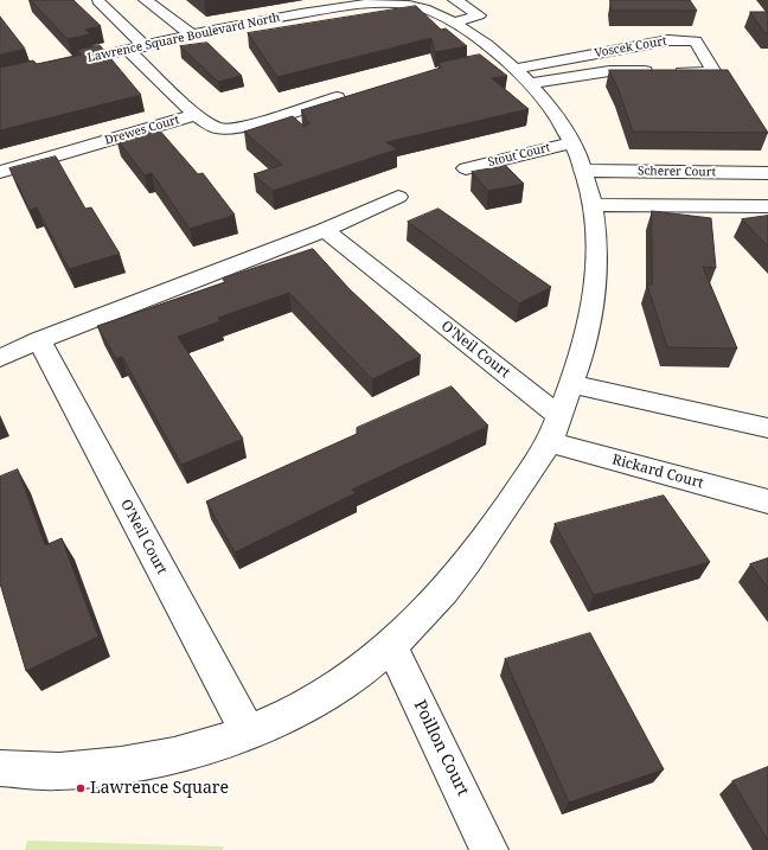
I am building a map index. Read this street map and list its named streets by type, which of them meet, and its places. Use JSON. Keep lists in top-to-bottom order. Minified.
{"streets":{"street":["Lawrence Square Boulevard North","Voscek Court","Drewes Court","Stout Court","Scherer Court","O'Neil Court","Rickard Court","Poillon Court"]},"crossings":[["Lawrence Square Boulevard North","Voscek Court"],["Lawrence Square Boulevard North","Drewes Court"],["Lawrence Square Boulevard North","Stout Court"],["Lawrence Square Boulevard North","Scherer Court"],["Lawrence Square Boulevard North","O'Neil Court"],["Lawrence Square Boulevard North","Rickard Court"],["Lawrence Square Boulevard North","Poillon Court"]],"places":["Lawrence Square"]}
